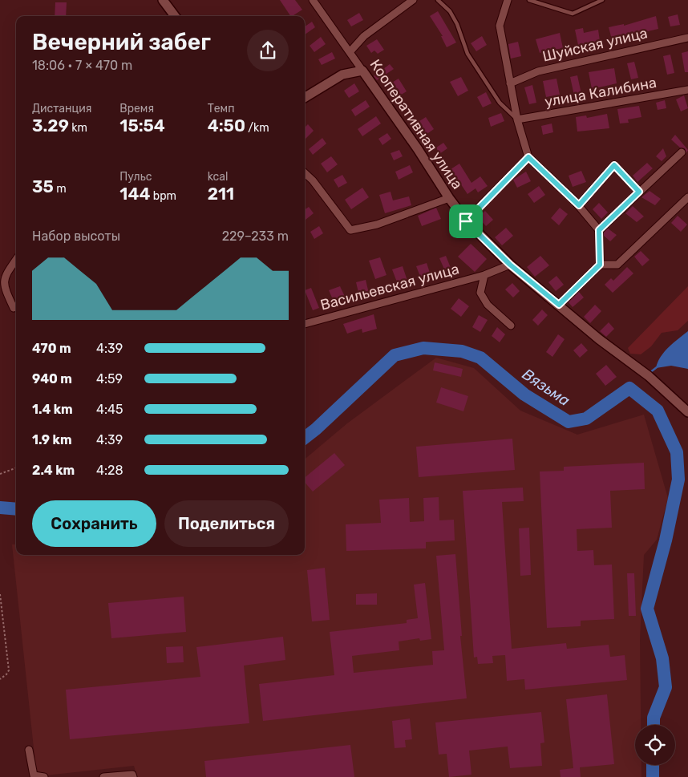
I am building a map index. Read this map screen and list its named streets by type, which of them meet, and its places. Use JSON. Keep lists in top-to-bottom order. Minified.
{"streets":{"street":["Шуйская улица","улица Калибина","Кооперативная улица","Васильевская улица"]},"crossings":[["Кооперативная улица","Васильевская улица"]],"water":["Вязьма"],"page":{"heading":["Вечерний забег","18:06 · 7 × 470 m"],"stats":[["Дистанция","3.29 km"],["Время","15:54"],["Темп","4:50 /km"],["35 m"],["Пульс","144 bpm"],["kcal","211"]],"chart":["Набор высоты","229–233 m"],"list":[{"name":"470 m","note":"4:39"},{"name":"940 m","note":"4:59"},{"name":"1.4 km","note":"4:45"},{"name":"1.9 km","note":"4:39"},{"name":"2.4 km","note":"4:28"}],"buttons":["Сохранить","Поделиться"]}}
